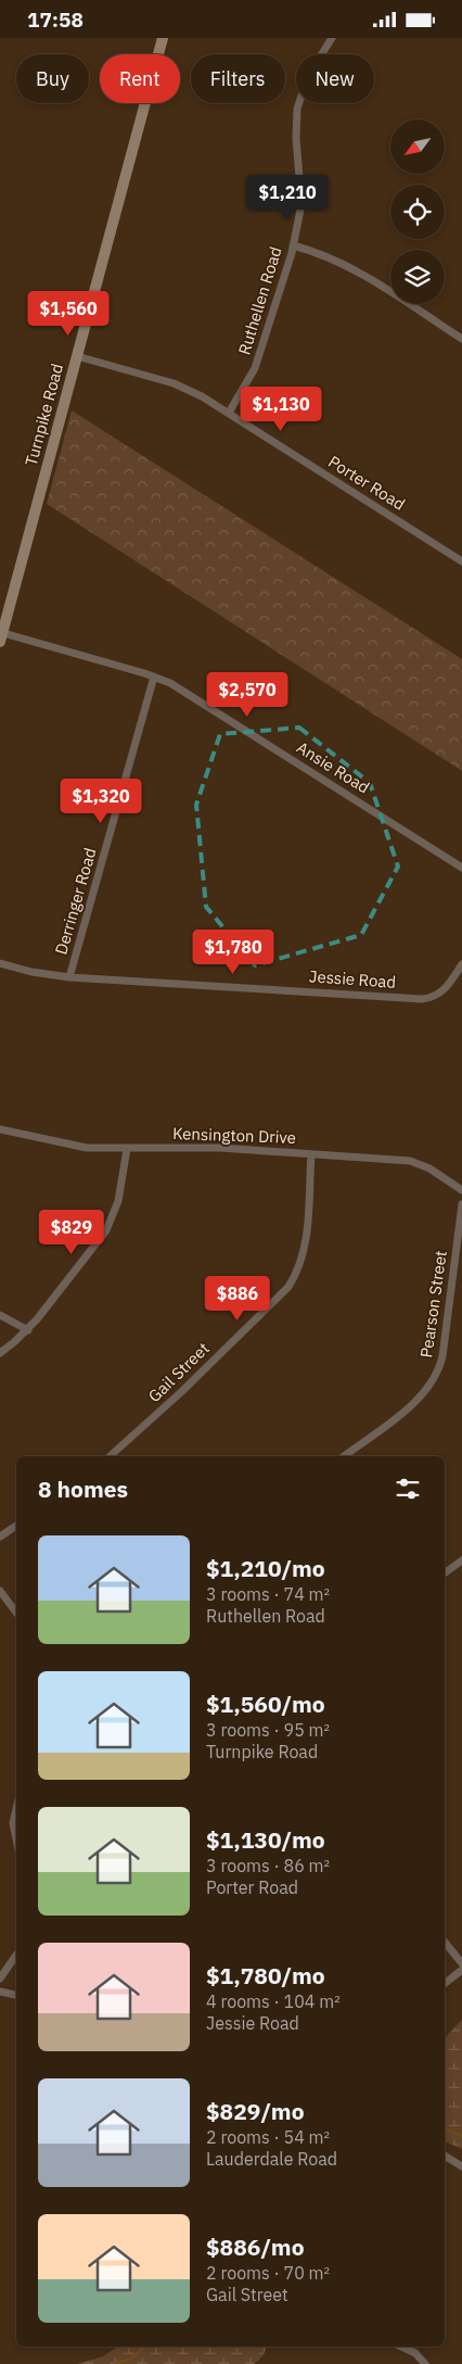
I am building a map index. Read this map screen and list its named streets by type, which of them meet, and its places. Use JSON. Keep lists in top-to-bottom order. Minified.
{"streets":{"main road":["Turnpike Road"],"street":["Ruthellen Road","Porter Road","Ansie Road","Derringer Road","Jessie Road","Kensington Drive","Pearson Street","Gail Street"]},"crossings":[["Ruthellen Road","Porter Road"],["Turnpike Road","Porter Road"],["Turnpike Road","Ansie Road"],["Ansie Road","Derringer Road"],["Derringer Road","Jessie Road"],["Kensington Drive","Gail Street"]],"north":"bottom left","page":{"status":"17:58","chip":["Buy","Rent","Filters","New"],"price":["$1,210","$1,560","$1,130","$2,570","$1,320","$1,780","$829","$886"],"heading":"8 homes","list":[{"name":"$1,210/mo","note":"3 rooms · 74 m² · Ruthellen Road"},{"name":"$1,560/mo","note":"3 rooms · 95 m² · Turnpike Road"},{"name":"$1,130/mo","note":"3 rooms · 86 m² · Porter Road"},{"name":"$1,780/mo","note":"4 rooms · 104 m² · Jessie Road"},{"name":"$829/mo","note":"2 rooms · 54 m² · Lauderdale Road"},{"name":"$886/mo","note":"2 rooms · 70 m² · Gail Street"}]}}
